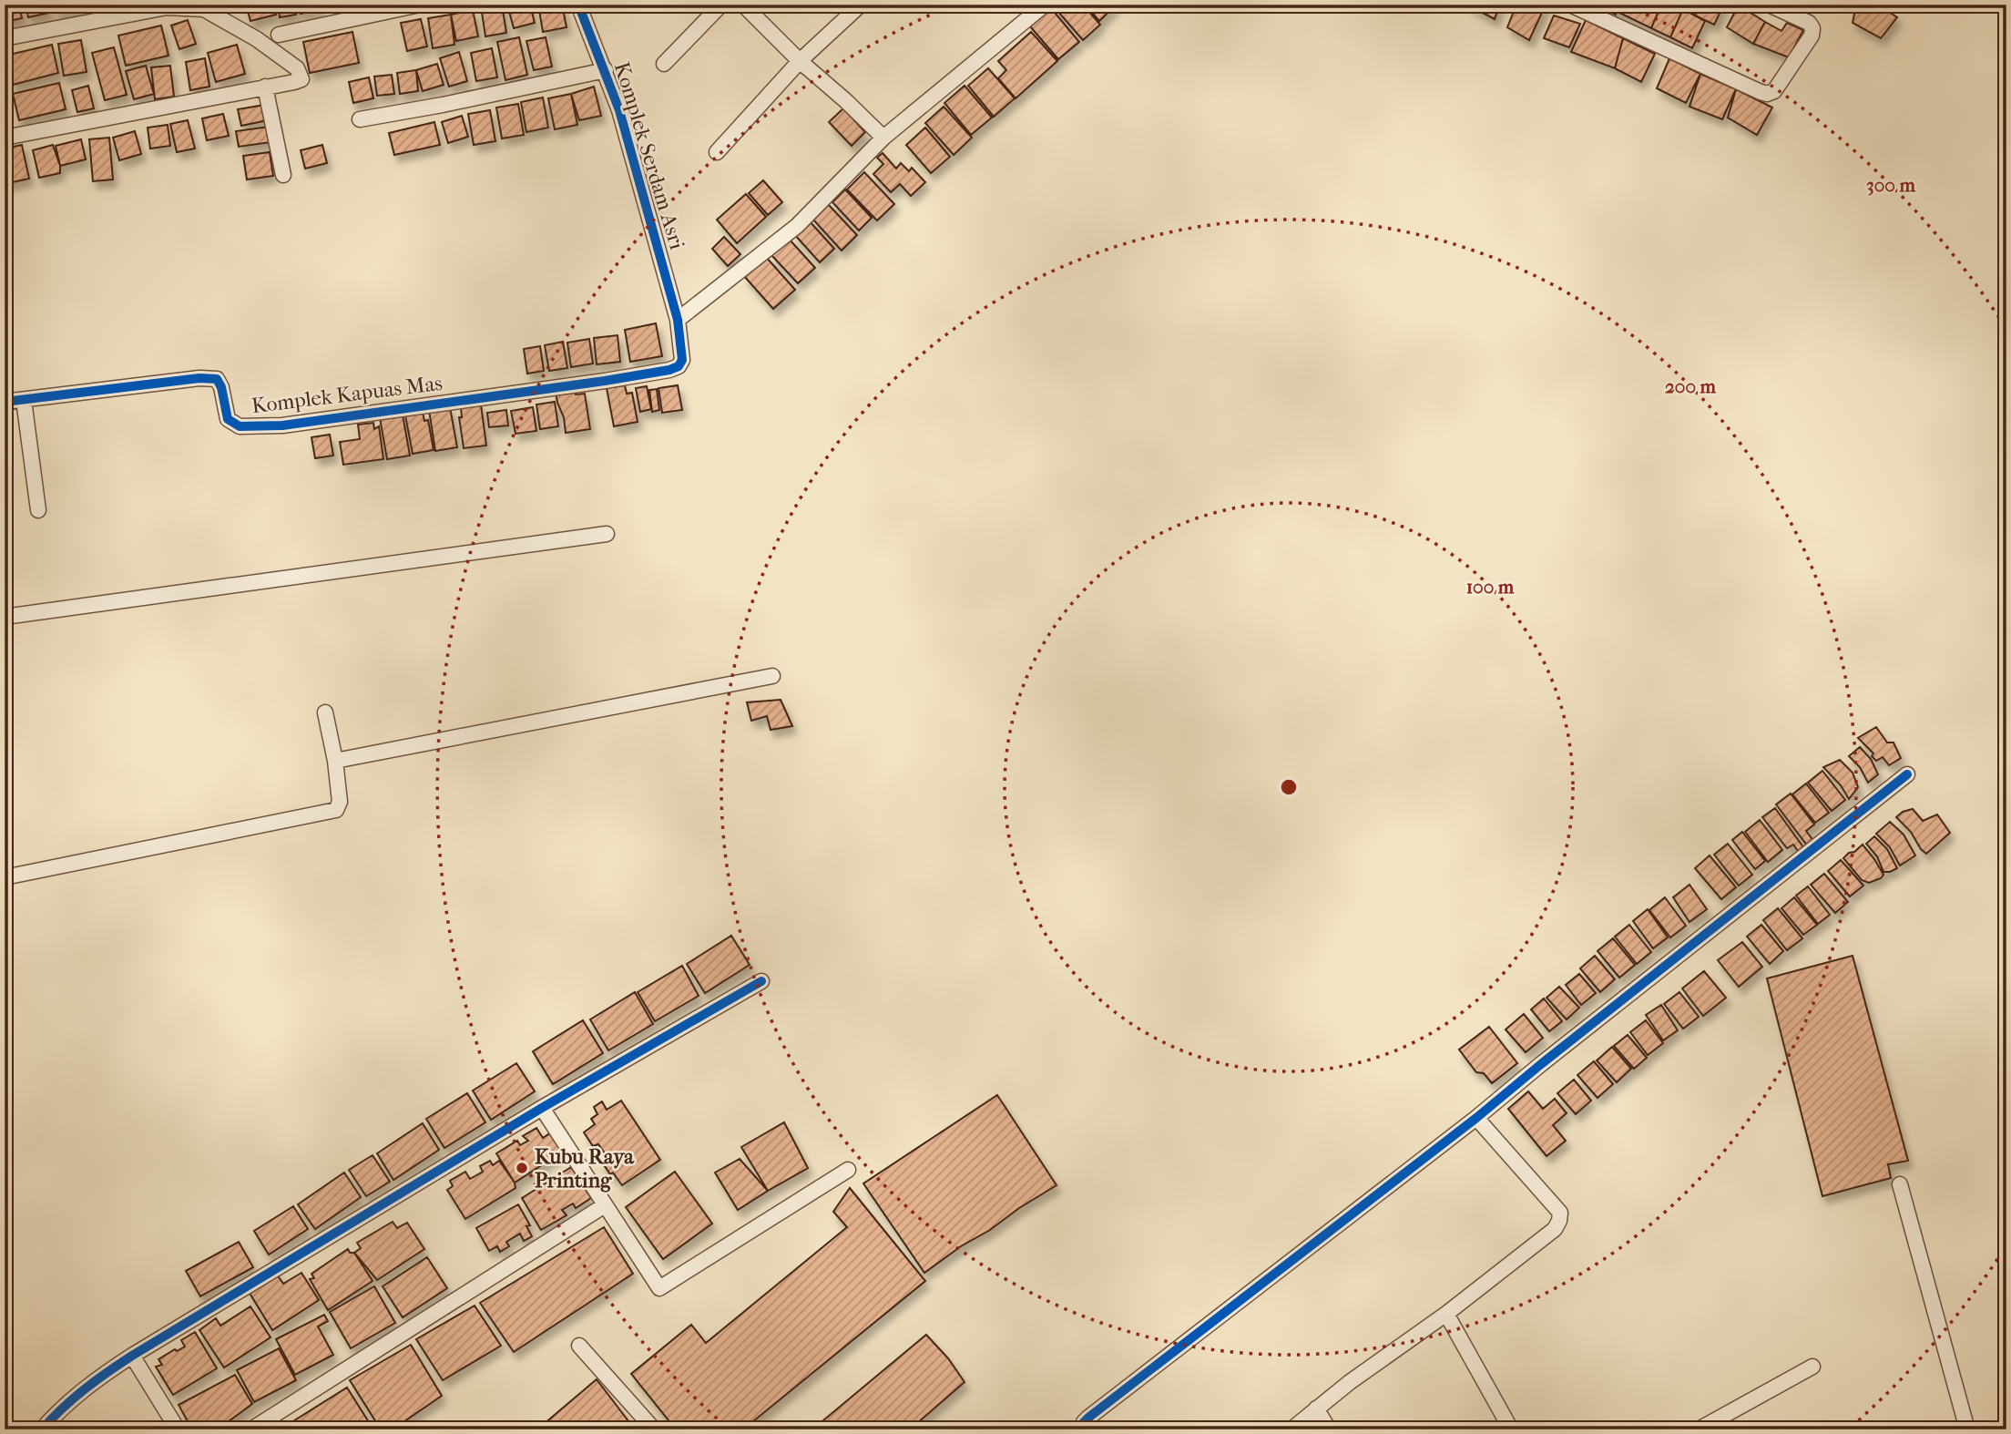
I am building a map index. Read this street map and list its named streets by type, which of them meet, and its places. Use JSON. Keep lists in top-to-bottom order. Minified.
{"streets":{"street":["Komplek Serdam Asri","Komplek Kapuas Mas"]},"crossings":[["Komplek Serdam Asri","Komplek Kapuas Mas"]],"places":["Kubu Raya Printing"],"rings":["300 m","200 m","100 m"]}
